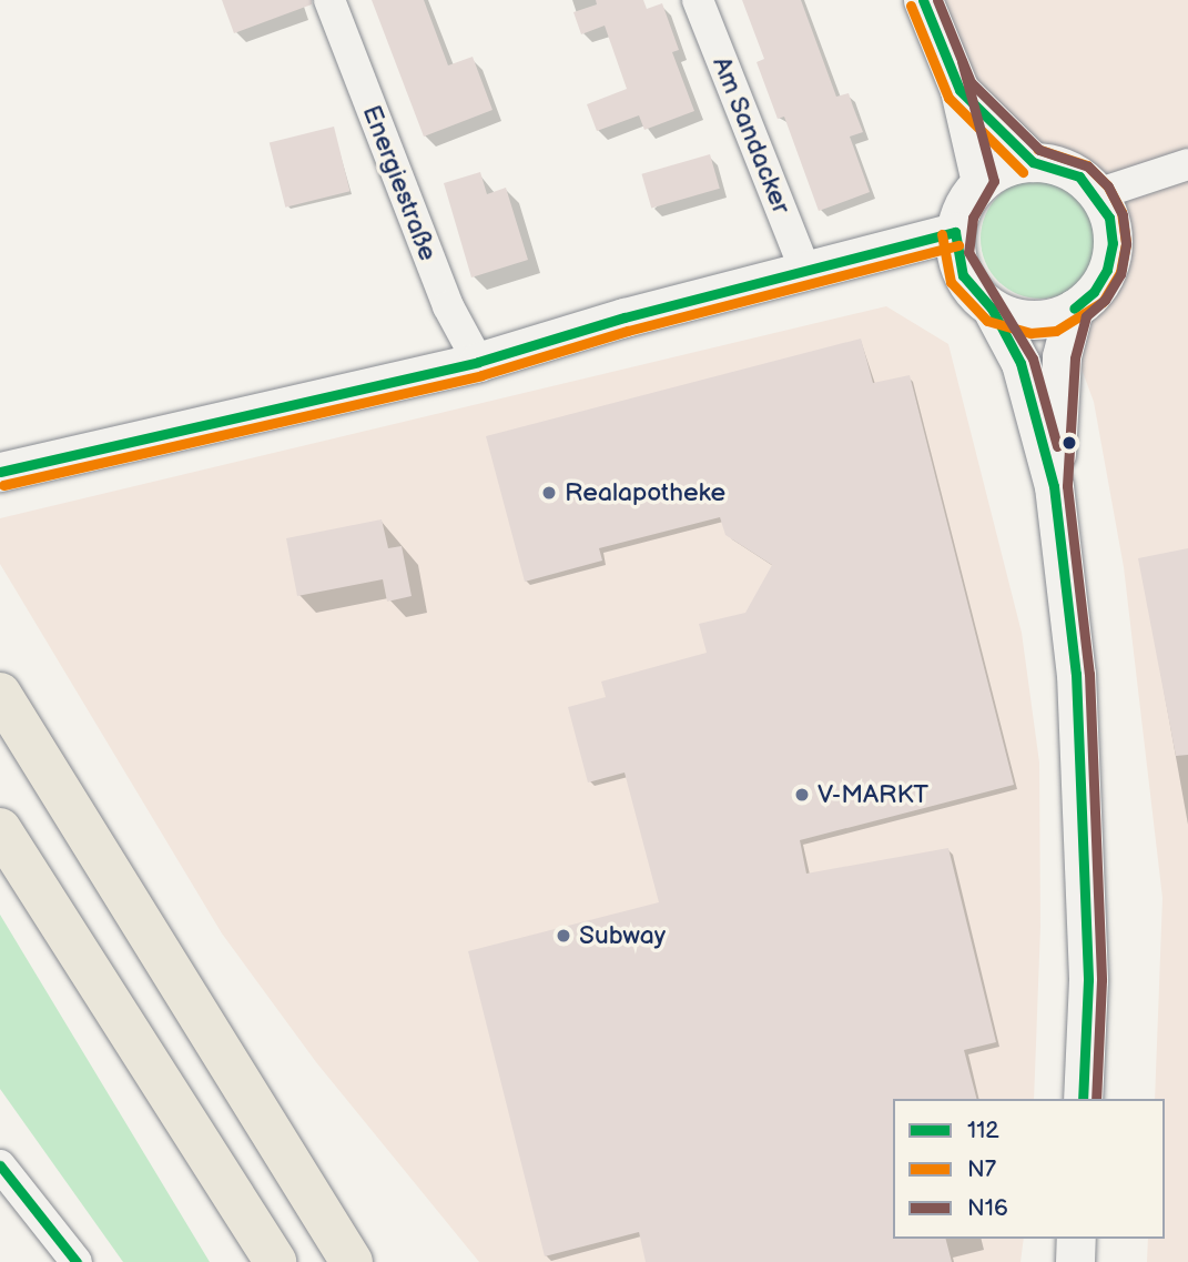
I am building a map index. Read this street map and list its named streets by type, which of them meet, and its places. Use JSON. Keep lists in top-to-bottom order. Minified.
{"streets":{"street":["Am Sandacker","Energiestraße"]},"places":["Realapotheke","V-MARKT","Subway"],"lines":["transit line 112","transit line N16","transit line N7"],"legend":["112","N7","N16"]}
